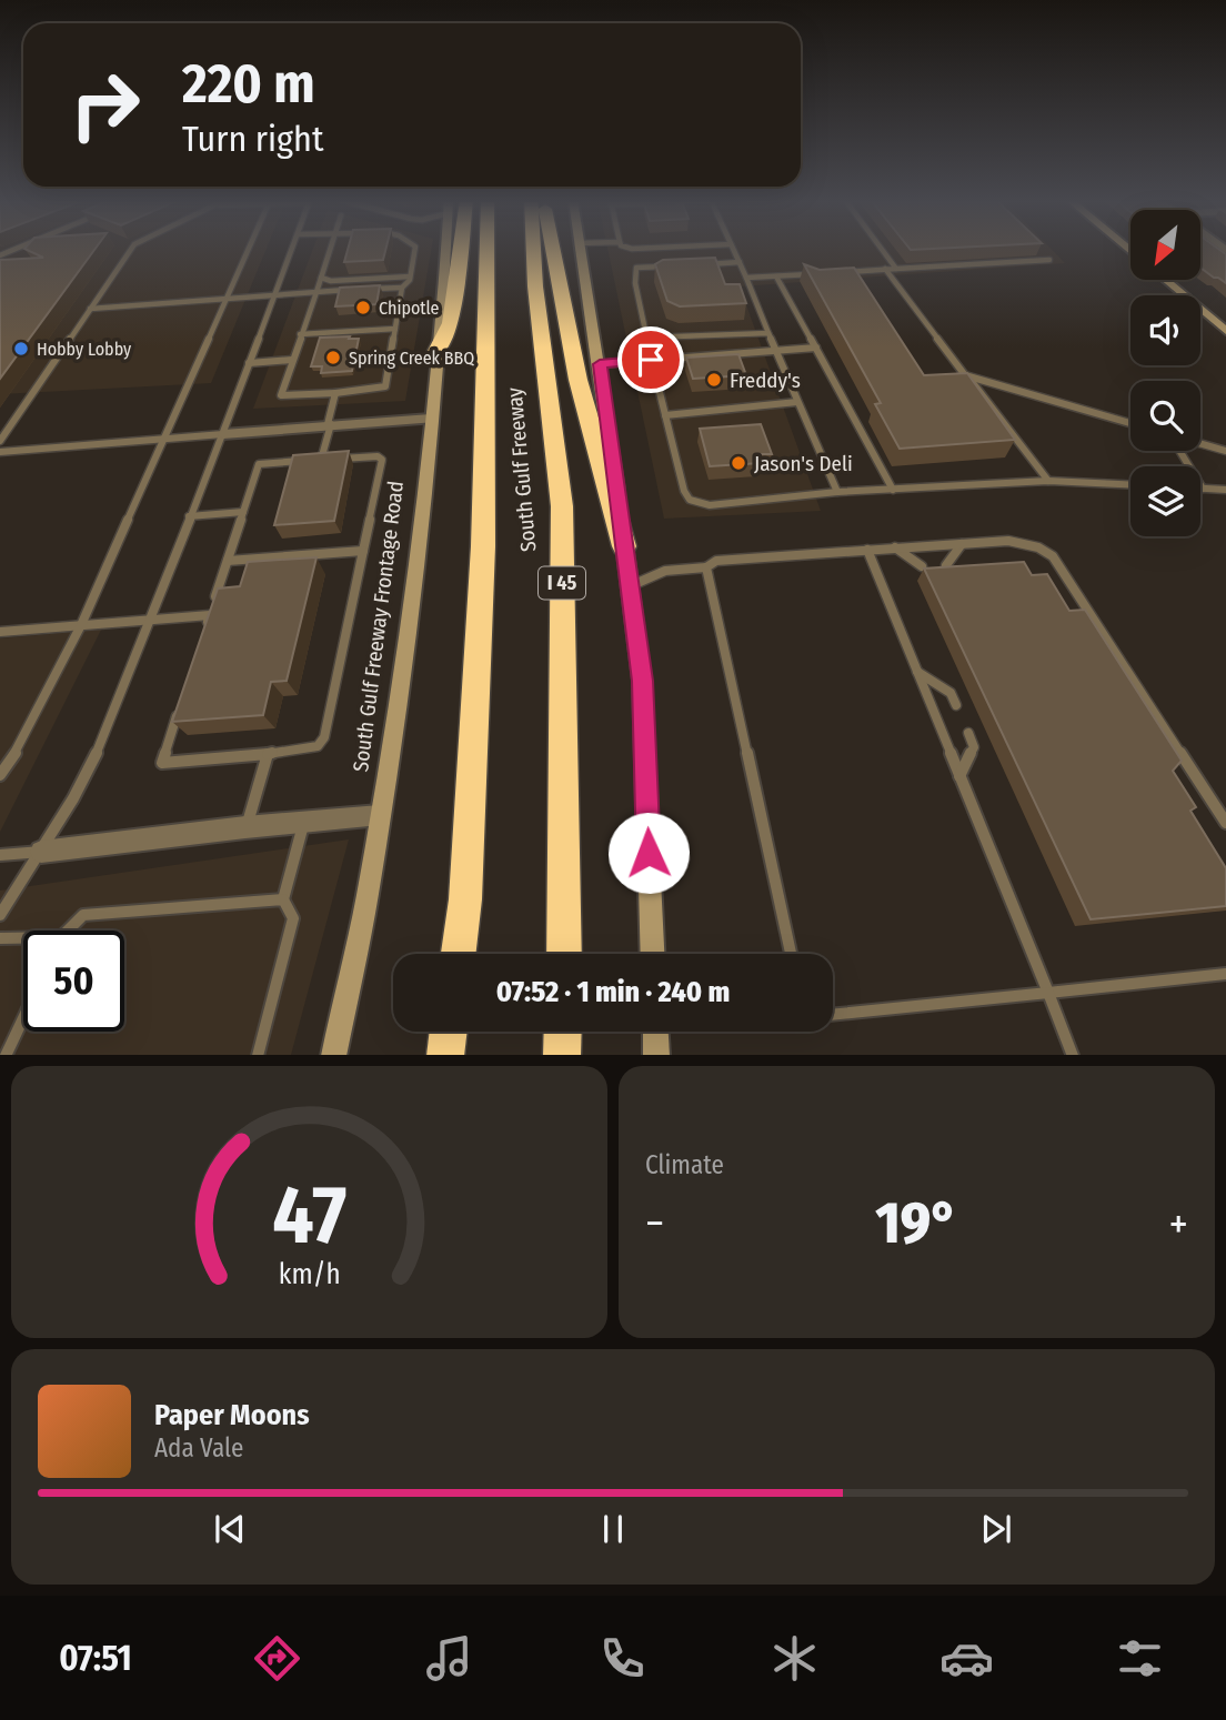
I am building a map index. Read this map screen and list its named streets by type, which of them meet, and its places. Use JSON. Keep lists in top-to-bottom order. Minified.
{"streets":{"highway":["South Gulf Freeway","I 45"],"main road":["South Gulf Freeway Frontage Road"]},"places":["Chipotle","Hobby Lobby","Spring Creek BBQ","Freddy's","Jason's Deli"],"north":"bottom left","page":{"turn":["220 m","Turn right"],"limit":"50","trip":"07:52 · 1 min · 240 m","tile":"Climate","heat":["−","19°","+"],"song":["Paper Moons","Ada Vale"],"tabs":"07:51","gauge":["47","km/h"]}}
